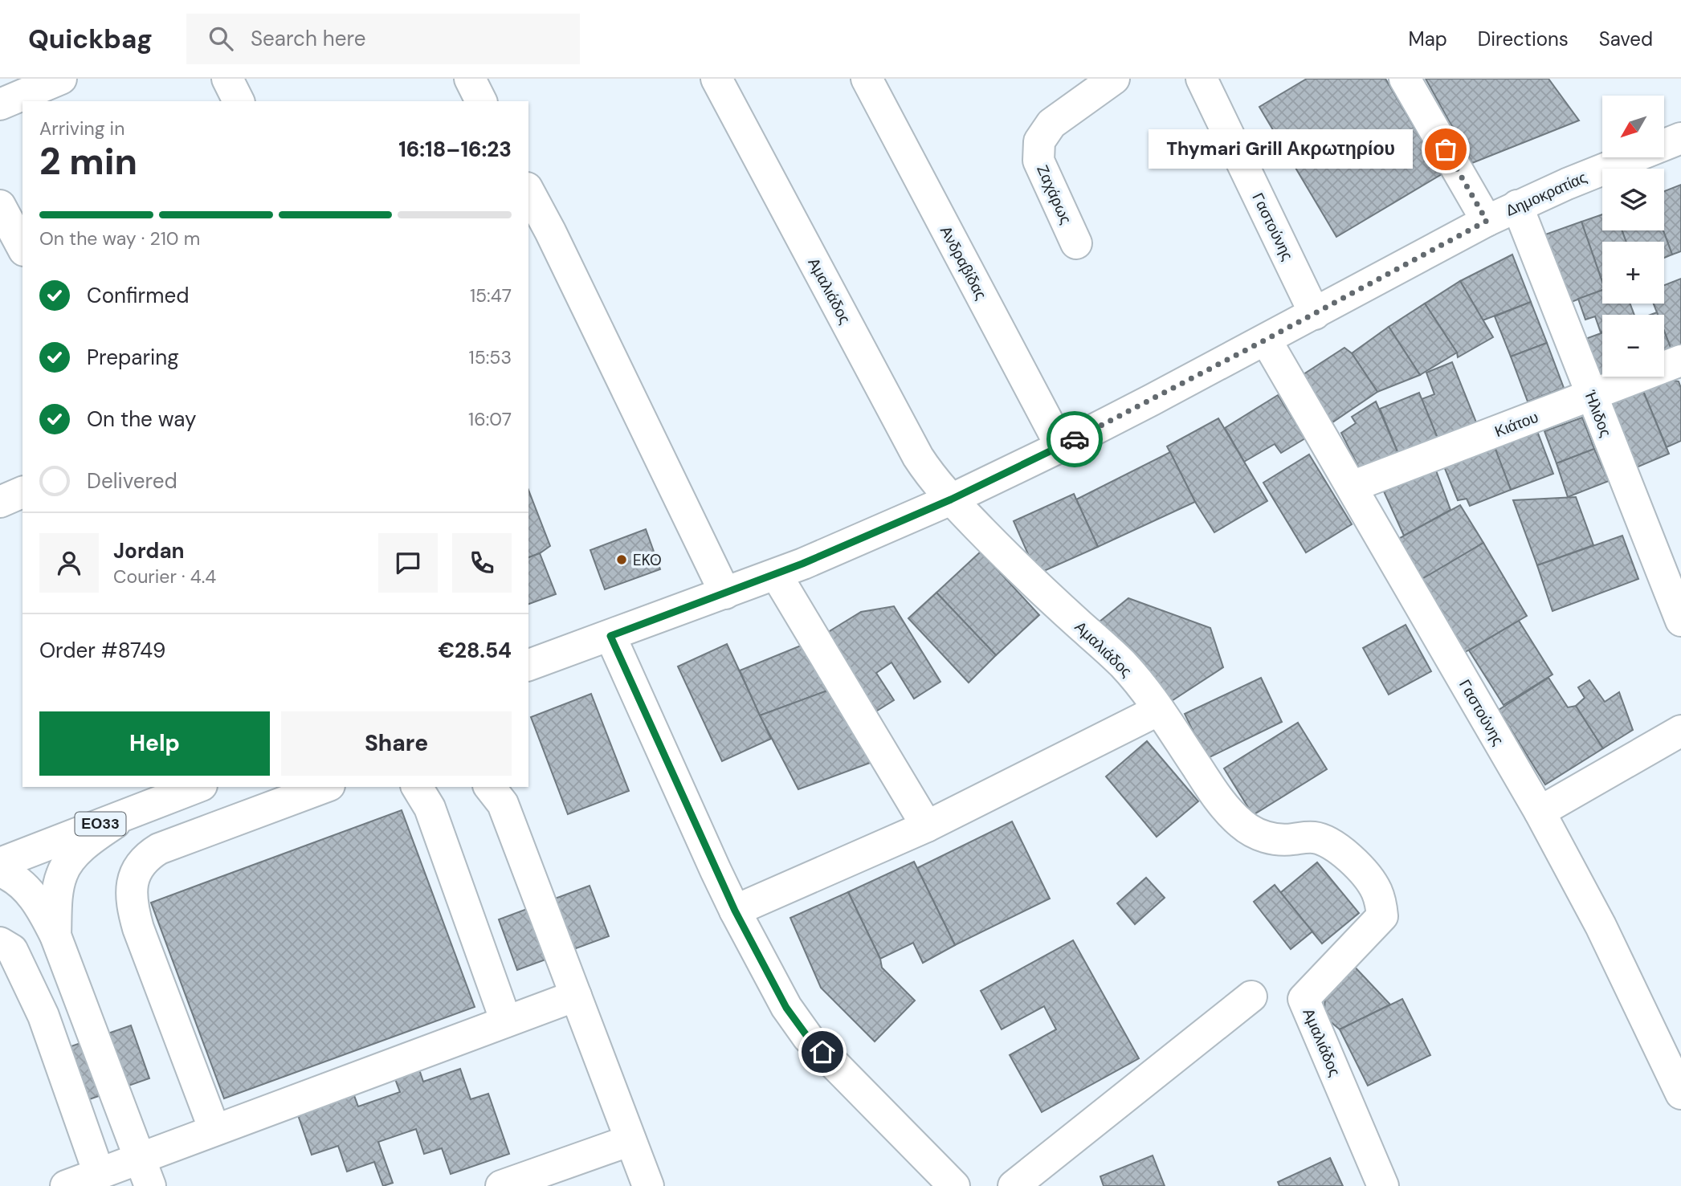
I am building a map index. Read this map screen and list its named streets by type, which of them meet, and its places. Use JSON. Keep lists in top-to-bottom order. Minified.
{"streets":{"street":["Δημοκρατίας","Ζαχάρως","Γαστούνης","Ανδραβίδας","Αμαλιάδος","Ήλιδος","Κιάτου","ΕΟ33"]},"crossings":[["Δημοκρατίας","Γαστούνης"],["Δημοκρατίας","Ανδραβίδας"],["Δημοκρατίας","Αμαλιάδος"],["Δημοκρατίας","Ήλιδος"],["Γαστούνης","Κιάτου"],["Ήλιδος","Κιάτου"]],"places":["Thymari Grill Ακρωτηρίου","EKO"],"north":"bottom left","page":{"header":"Quickbag","search":"Search here","nav":["Map","Directions","Saved"],"map_buttons":["+","−"],"heading":["2 min","Arriving in","16:18–16:23"],"panel":["Jordan","Courier · 4.4","Order #8749","€28.54"],"bubble":"Thymari Grill Ακρωτηρίου","bar":"On the way · 210 m","list":[["Confirmed","15:47"],["Preparing","15:53"],["On the way","16:07"],"Delivered"],"buttons":["Help","Share"]}}
